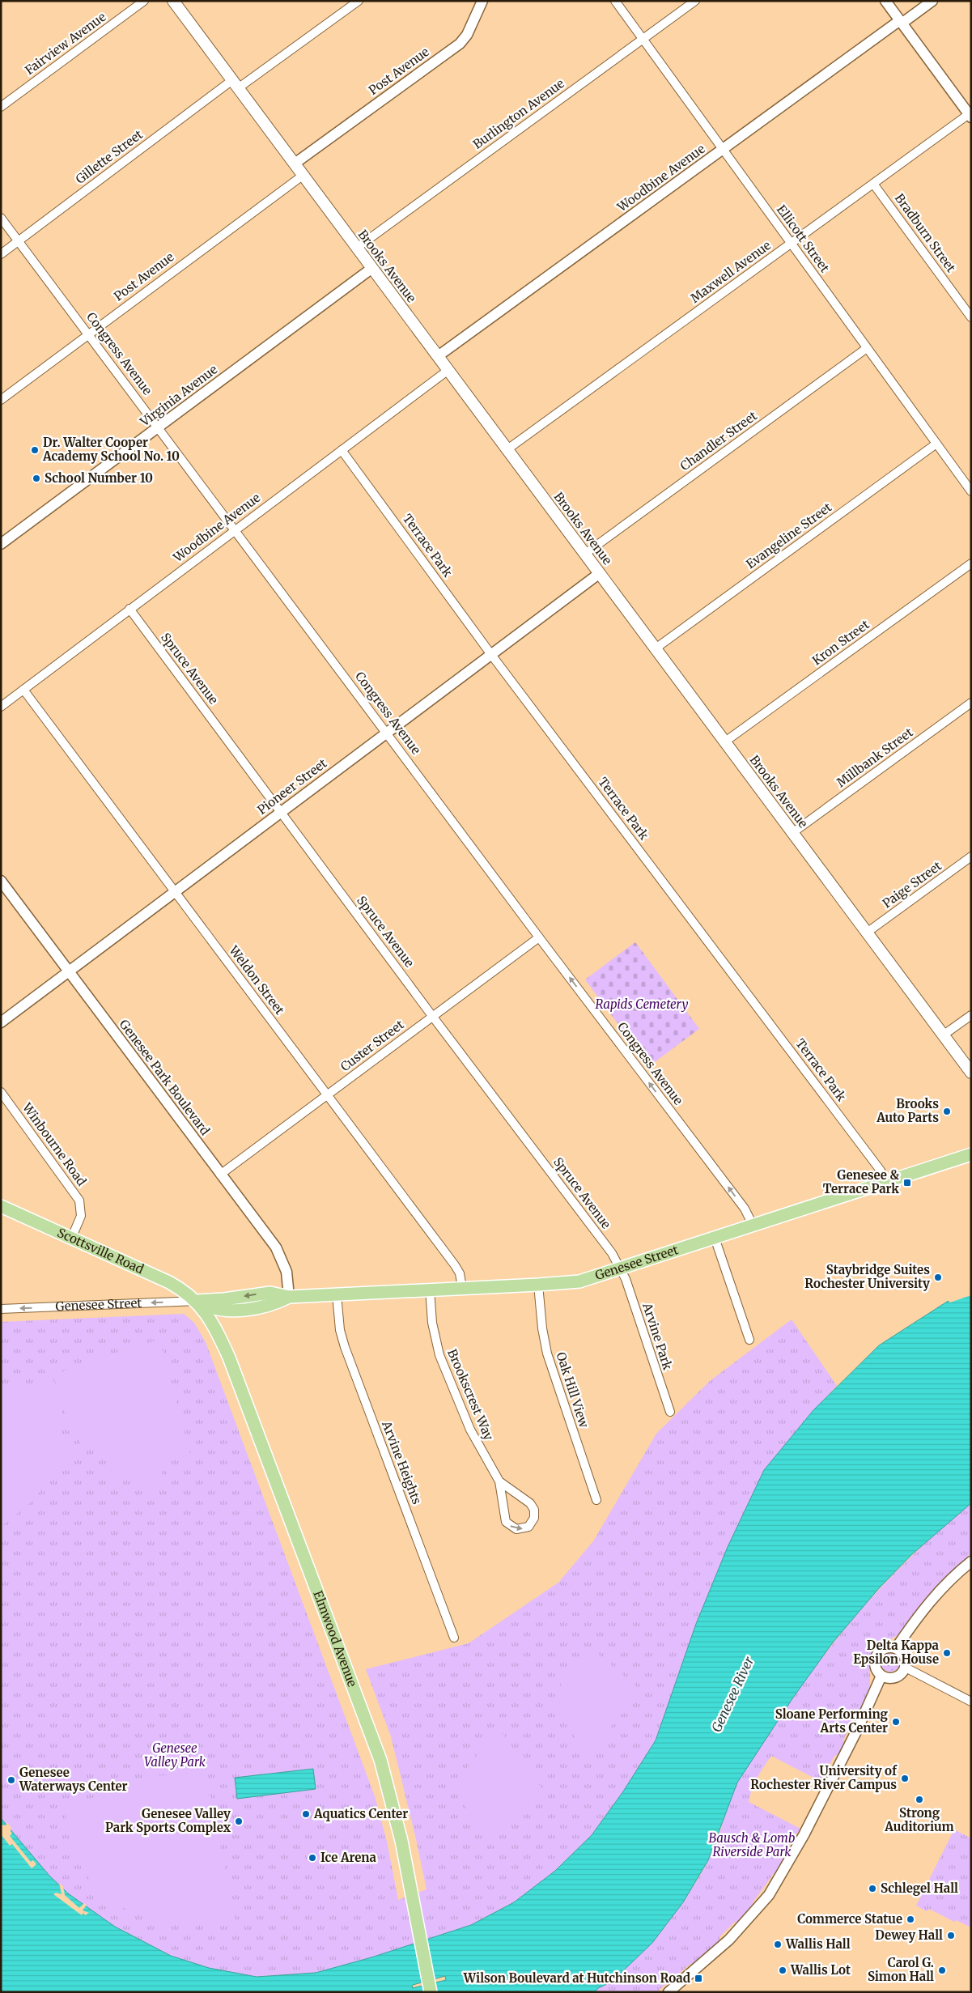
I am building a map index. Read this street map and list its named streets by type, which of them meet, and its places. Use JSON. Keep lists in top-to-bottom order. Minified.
{"streets":{"main road":["Brooks Avenue","Scottsville Road","Genesee Street","Elmwood Avenue"],"street":["Fairview Avenue","Post Avenue","Burlington Avenue","Gillette Street","Woodbine Avenue","Bradburn Street","Ellicott Street","Maxwell Avenue","Congress Avenue","Virginia Avenue","Chandler Street","Evangeline Street","Terrace Park","Kron Street","Spruce Avenue","Millbank Street","Pioneer Street","Paige Street","Weldon Street","Custer Street","Genesee Park Boulevard","Winbourne Road","Arvine Park","Oak Hill View","Brookscrest Way","Arvine Heights"]},"crossings":[["Post Avenue","Brooks Avenue"],["Post Avenue","Congress Avenue"],["Burlington Avenue","Ellicott Street"],["Burlington Avenue","Brooks Avenue"],["Gillette Street","Brooks Avenue"],["Gillette Street","Congress Avenue"],["Woodbine Avenue","Ellicott Street"],["Woodbine Avenue","Brooks Avenue"],["Woodbine Avenue","Congress Avenue"],["Woodbine Avenue","Terrace Park"],["Woodbine Avenue","Spruce Avenue"],["Woodbine Avenue","Weldon Street"],["Bradburn Street","Maxwell Avenue"],["Ellicott Street","Maxwell Avenue"],["Ellicott Street","Chandler Street"],["Ellicott Street","Evangeline Street"],["Brooks Avenue","Maxwell Avenue"],["Brooks Avenue","Virginia Avenue"],["Brooks Avenue","Chandler Street"],["Brooks Avenue","Evangeline Street"],["Brooks Avenue","Kron Street"],["Brooks Avenue","Millbank Street"],["Brooks Avenue","Pioneer Street"],["Brooks Avenue","Paige Street"],["Congress Avenue","Virginia Avenue"],["Congress Avenue","Pioneer Street"],["Congress Avenue","Custer Street"],["Congress Avenue","Genesee Street"],["Terrace Park","Pioneer Street"],["Terrace Park","Genesee Street"],["Spruce Avenue","Pioneer Street"],["Spruce Avenue","Custer Street"],["Spruce Avenue","Genesee Street"],["Spruce Avenue","Arvine Park"],["Pioneer Street","Weldon Street"],["Pioneer Street","Genesee Park Boulevard"],["Weldon Street","Custer Street"],["Weldon Street","Genesee Street"],["Custer Street","Genesee Park Boulevard"],["Genesee Park Boulevard","Genesee Street"],["Winbourne Road","Scottsville Road"],["Scottsville Road","Genesee Street"],["Scottsville Road","Elmwood Avenue"],["Genesee Street","Arvine Park"],["Genesee Street","Oak Hill View"],["Genesee Street","Brookscrest Way"],["Genesee Street","Arvine Heights"],["Genesee Street","Elmwood Avenue"]],"water":["Genesee River"],"parks":["Rapids Cemetery","Genesee Valley Park","Bausch & Lomb Riverside Park"],"places":{"other":["Dr. Walter Cooper Academy School No. 10","School Number 10","Brooks Auto Parts","Staybridge Suites Rochester University","Delta Kappa Epsilon House","Sloane Performing Arts Center","University of Rochester River Campus","Genesee Waterways Center","Strong Auditorium","Aquatics Center","Genesee Valley Park Sports Complex","Ice Arena","Schlegel Hall","Commerce Statue","Dewey Hall","Wallis Hall","Wallis Lot","Carol G. Simon Hall"],"transit":["Genesee & Terrace Park","Wilson Boulevard at Hutchinson Road"]}}
